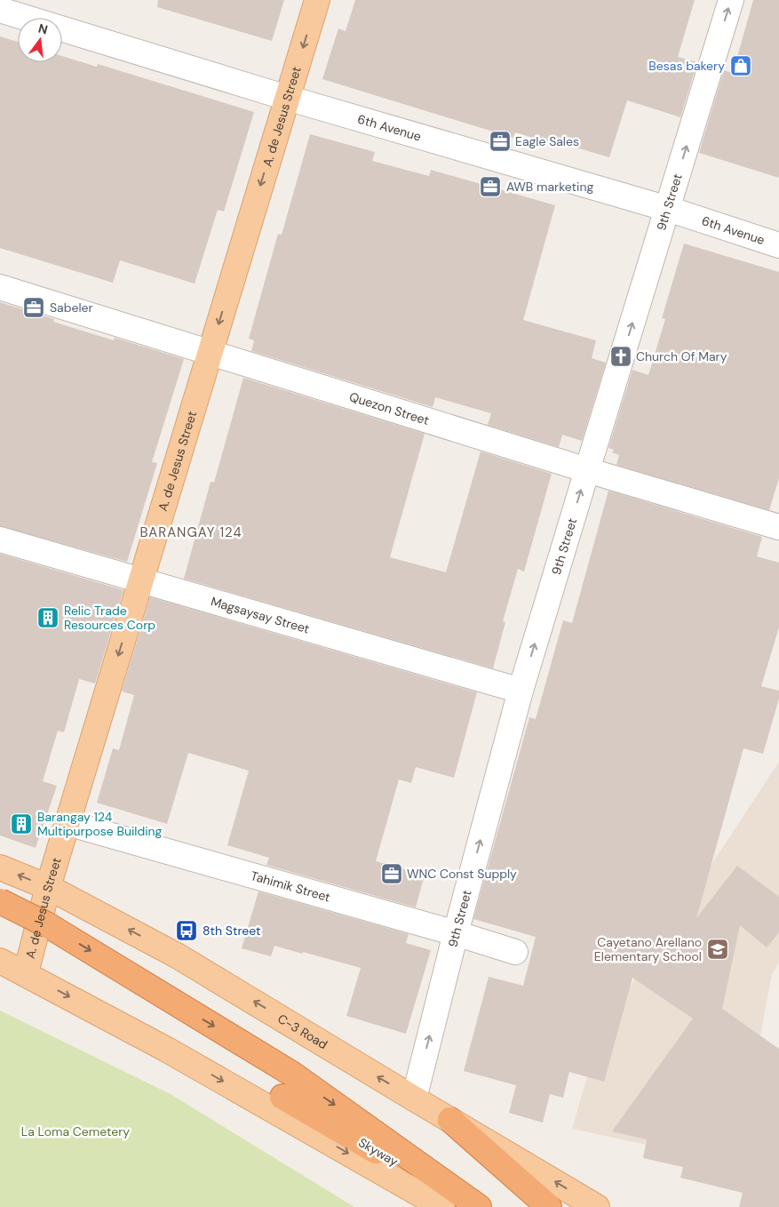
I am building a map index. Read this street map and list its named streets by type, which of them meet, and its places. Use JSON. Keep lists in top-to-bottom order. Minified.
{"streets":{"highway":["Skyway"],"main road":["A. de Jesus Street","C-3 Road"],"street":["6th Avenue","9th Street","Quezon Street","Magsaysay Street","Tahimik Street"]},"crossings":[["A. de Jesus Street","6th Avenue"],["A. de Jesus Street","Quezon Street"],["A. de Jesus Street","Magsaysay Street"],["A. de Jesus Street","Tahimik Street"],["A. de Jesus Street","C-3 Road"],["6th Avenue","9th Street"],["9th Street","Quezon Street"],["9th Street","Magsaysay Street"],["9th Street","Tahimik Street"],["9th Street","C-3 Road"]],"one_way":["A. de Jesus Street","9th Street"],"districts":["BARANGAY 124"],"parks":["La Loma Cemetery"],"places":{"shop":["Besas bakery"],"office":["Eagle Sales","AWB marketing","Sabeler","WNC Const Supply"],"church":["Church Of Mary"],"building":["Relic Trade Resources Corp","Barangay 124 Multipurpose Building"],"bus stop":["8th Street"],"school or university":["Cayetano Arellano Elementary School"]},"north":"top"}
